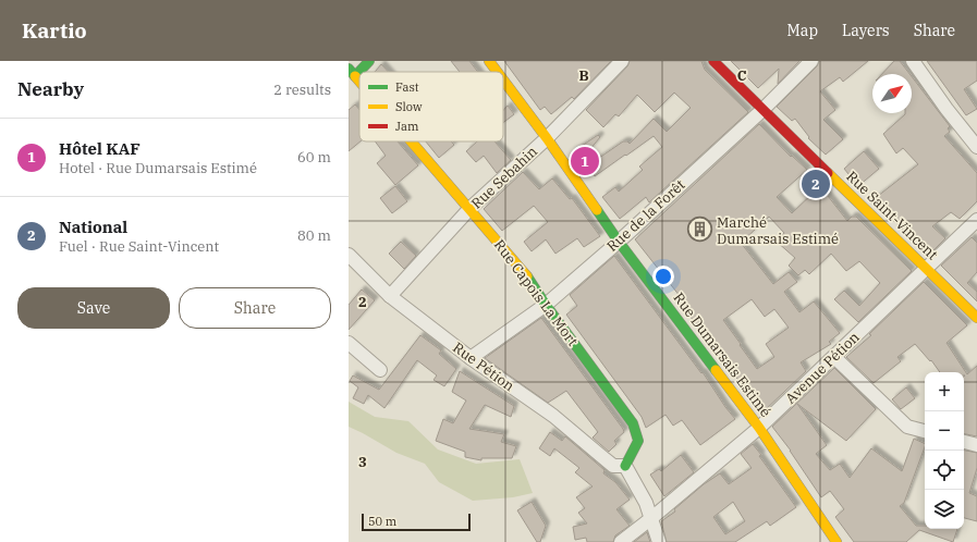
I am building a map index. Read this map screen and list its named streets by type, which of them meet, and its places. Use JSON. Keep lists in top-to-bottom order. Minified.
{"streets":{"main road":["Rue Saint-Vincent","Rue Capois La Mort","Rue Dumarsais Estimé"],"street":["Rue Sebahin","Rue de la Forêt","Rue Pétion","Avenue Pétion"]},"crossings":[["Rue Sebahin","Rue Capois La Mort"],["Rue Sebahin","Rue Dumarsais Estimé"],["Rue Sebahin","Rue Pétion"],["Rue de la Forêt","Rue Saint-Vincent"],["Rue de la Forêt","Rue Capois La Mort"],["Rue de la Forêt","Rue Dumarsais Estimé"],["Rue de la Forêt","Rue Pétion"],["Rue Saint-Vincent","Avenue Pétion"],["Rue Capois La Mort","Rue Pétion"],["Rue Dumarsais Estimé","Avenue Pétion"]],"places":{"building":["Marché Dumarsais Estimé"]},"legend":["Fast","Slow","Jam"],"scale_bar":"50 m","north":"top right","page":{"header":"Kartio","nav":["Map","Layers","Share"],"heading":["Nearby","2 results"],"list":[{"mark":"1","name":"Hôtel KAF","note":"Hotel · Rue Dumarsais Estimé","value":"60 m"},{"mark":"2","name":"National","note":"Fuel · Rue Saint-Vincent","value":"80 m"}],"pins":["1","2"],"buttons":["Save","Share"],"map_buttons":["+","−"],"scale":"50 m"},"grid":{"columns":["B","C"],"rows":["2","3"]}}
